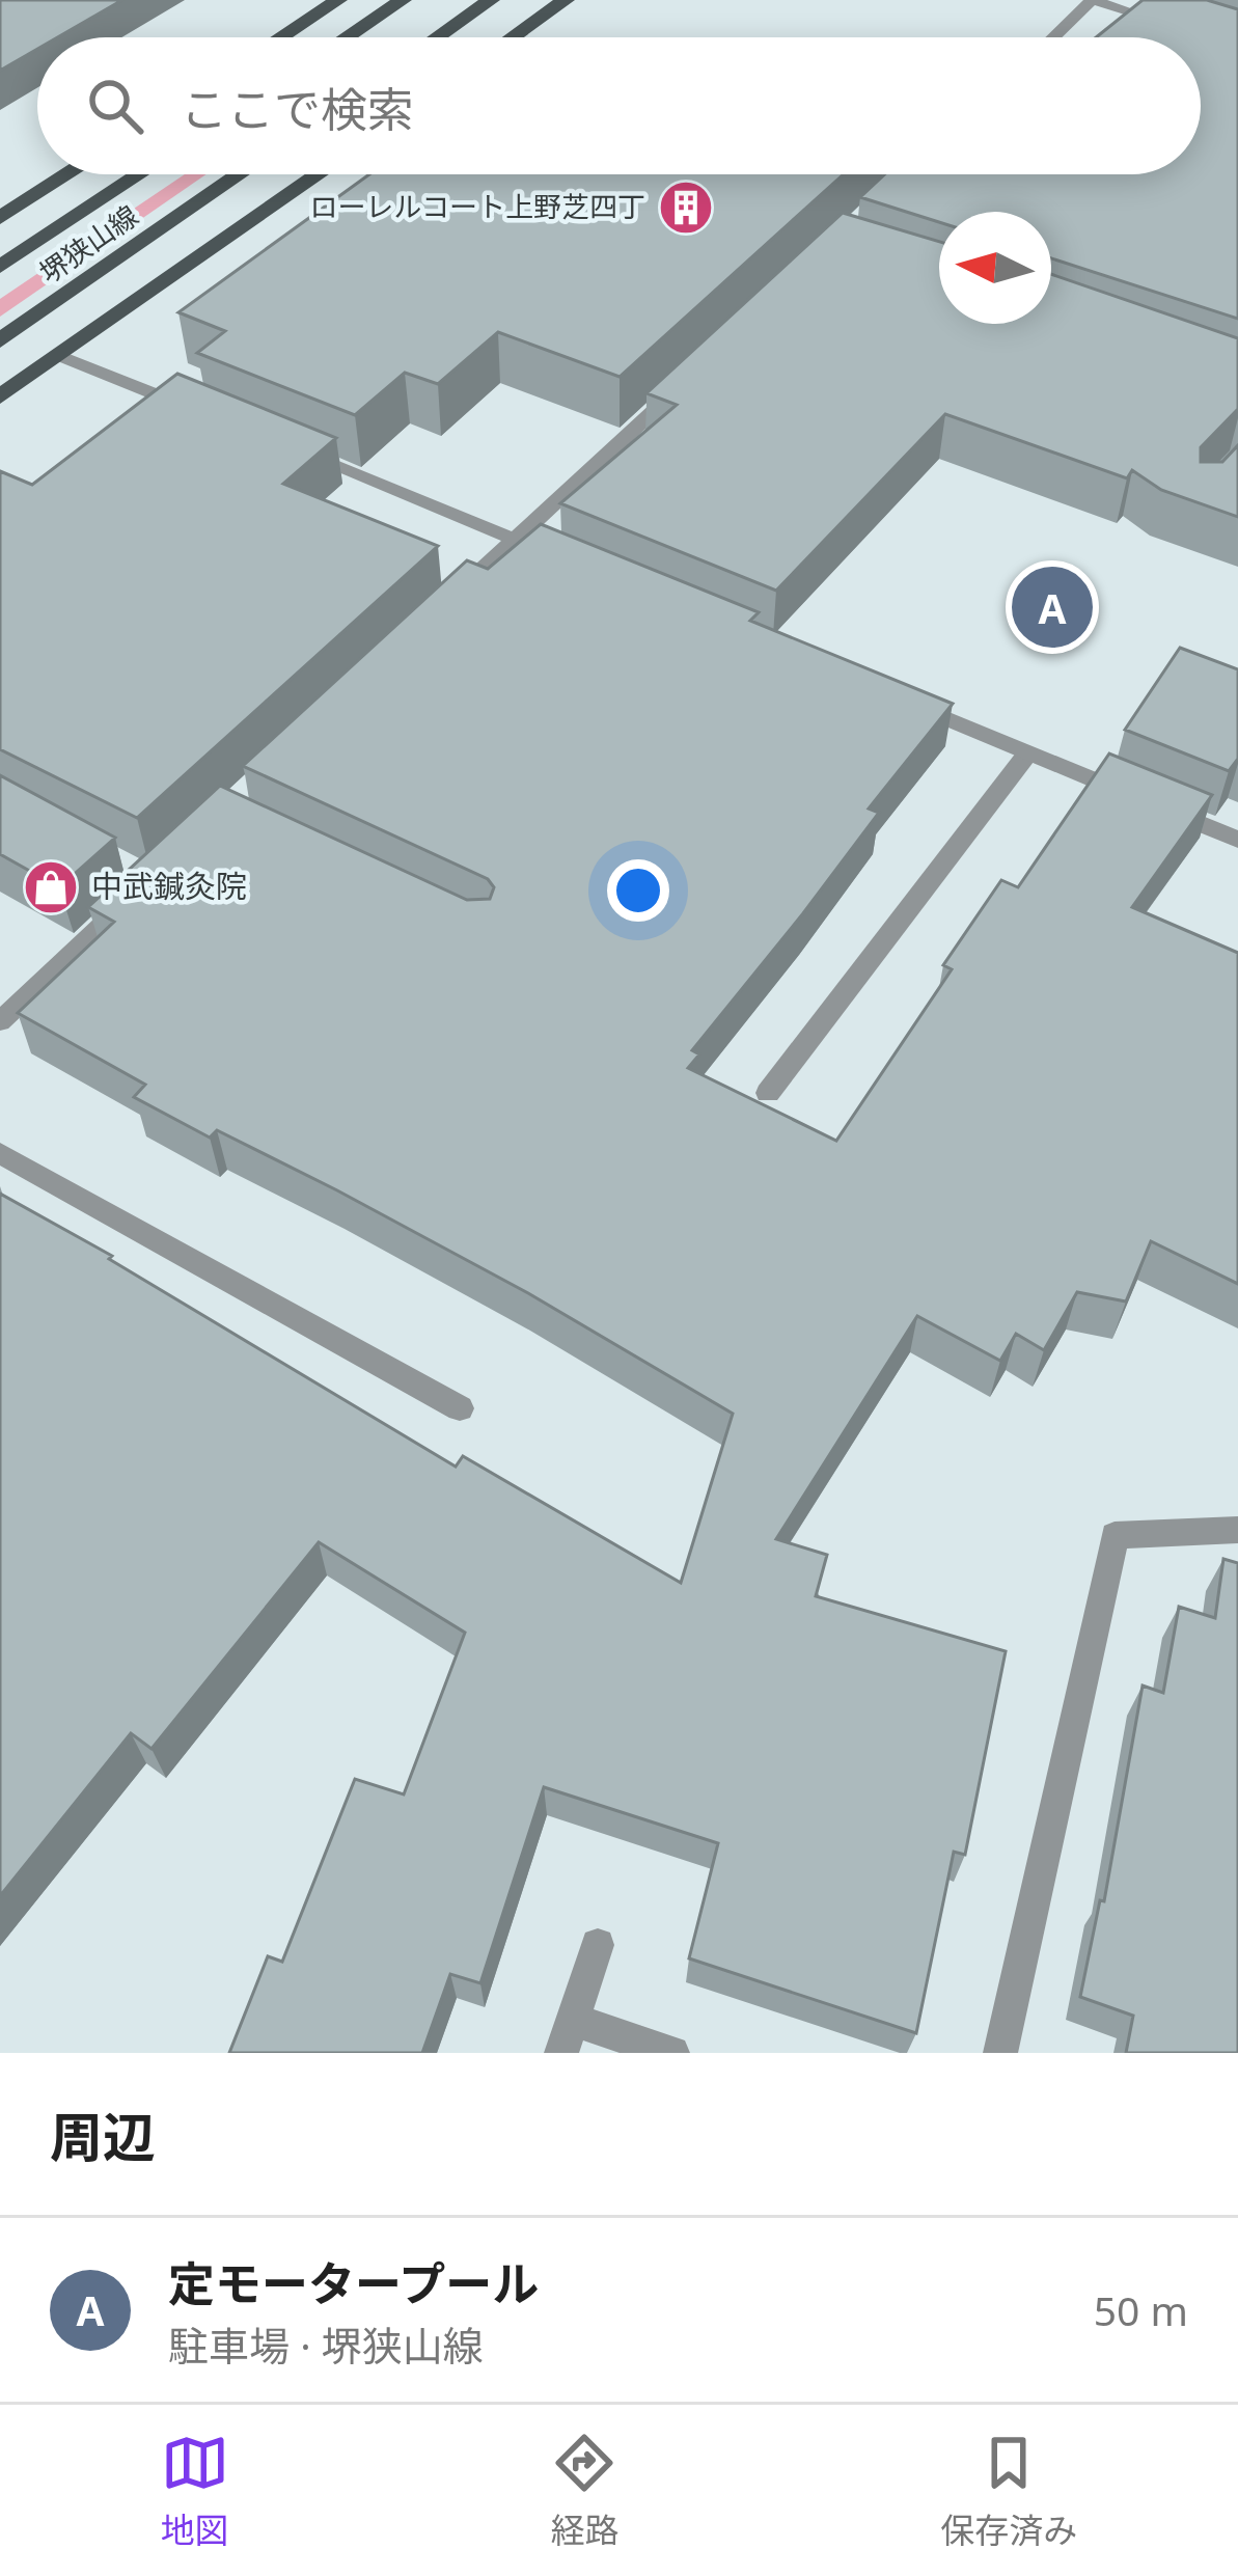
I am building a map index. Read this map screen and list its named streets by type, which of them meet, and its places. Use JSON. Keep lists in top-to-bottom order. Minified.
{"streets":{"main road":["堺狭山線"]},"places":{"building":["ローレルコート上野芝四丁"],"shop":["中武鍼灸院"]},"north":"left","page":{"search":"ここで検索","pins":"A","heading":"周辺","list":[{"mark":"A","name":"定モータープール","note":"駐車場 · 堺狭山線","value":"50 m"}],"nav":["地図","経路","保存済み"]}}
